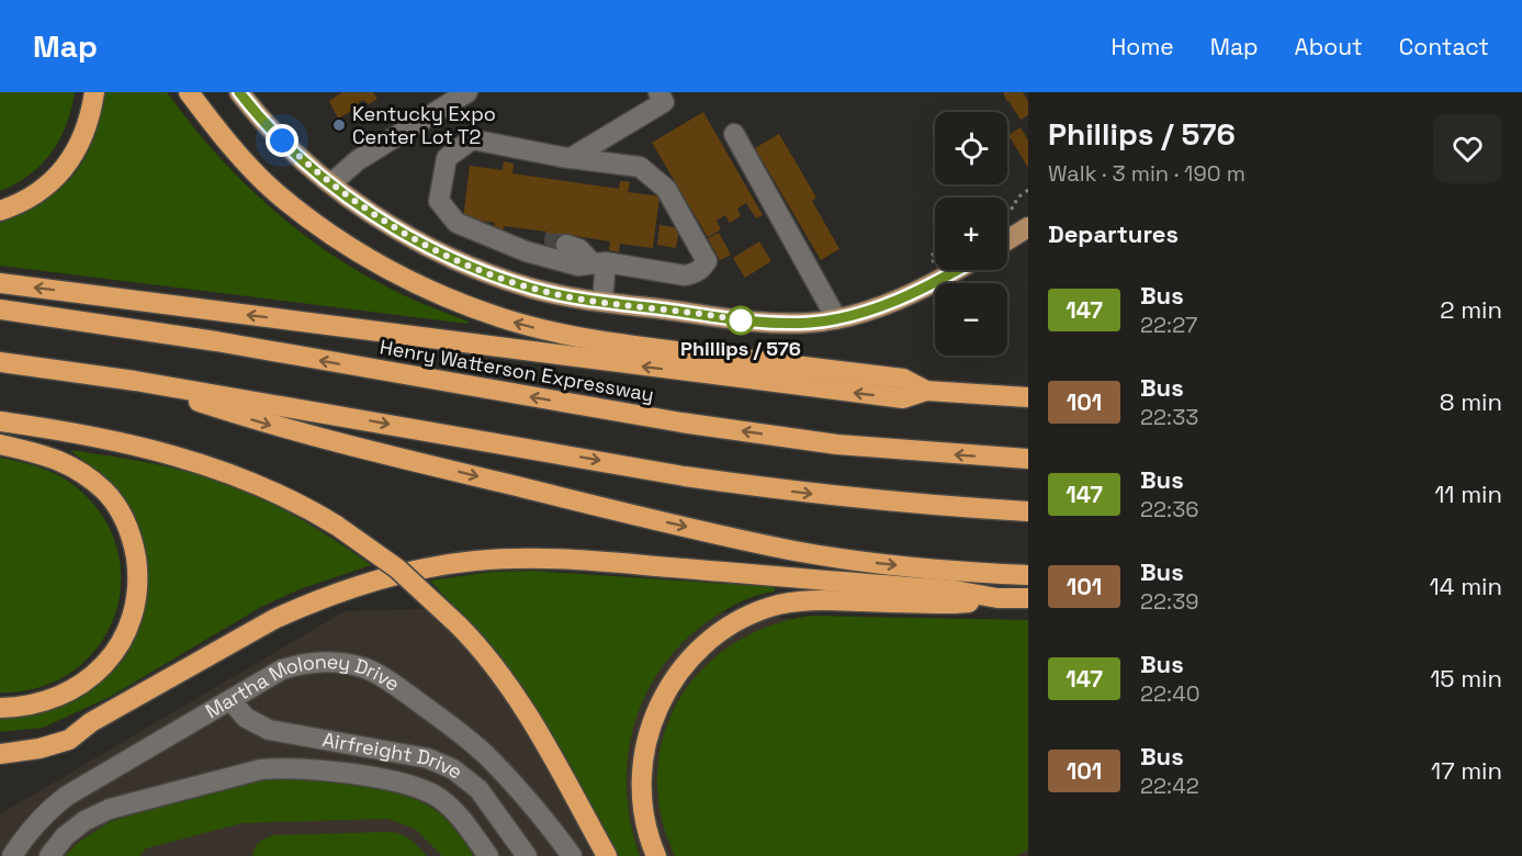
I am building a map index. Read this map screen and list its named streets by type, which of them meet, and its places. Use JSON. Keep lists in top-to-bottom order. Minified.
{"streets":{"highway":["Henry Watterson Expressway"],"street":["Martha Moloney Drive","Airfreight Drive"]},"crossings":[["Martha Moloney Drive","Airfreight Drive"]],"places":["Kentucky Expo Center Lot T2","Phillips / 576"],"lines":["bus line 147"],"page":{"header":"Map","nav":["Home","Map","About","Contact"],"heading":[["Phillips / 576","Walk · 3 min · 190 m"],"Departures"],"map_buttons":["+","−"],"list":[{"mark":"147","name":"Bus","note":"22:27","value":"2 min"},{"mark":"101","name":"Bus","note":"22:33","value":"8 min"},{"mark":"147","name":"Bus","note":"22:36","value":"11 min"},{"mark":"101","name":"Bus","note":"22:39","value":"14 min"},{"mark":"147","name":"Bus","note":"22:40","value":"15 min"},{"mark":"101","name":"Bus","note":"22:42","value":"17 min"}]}}
